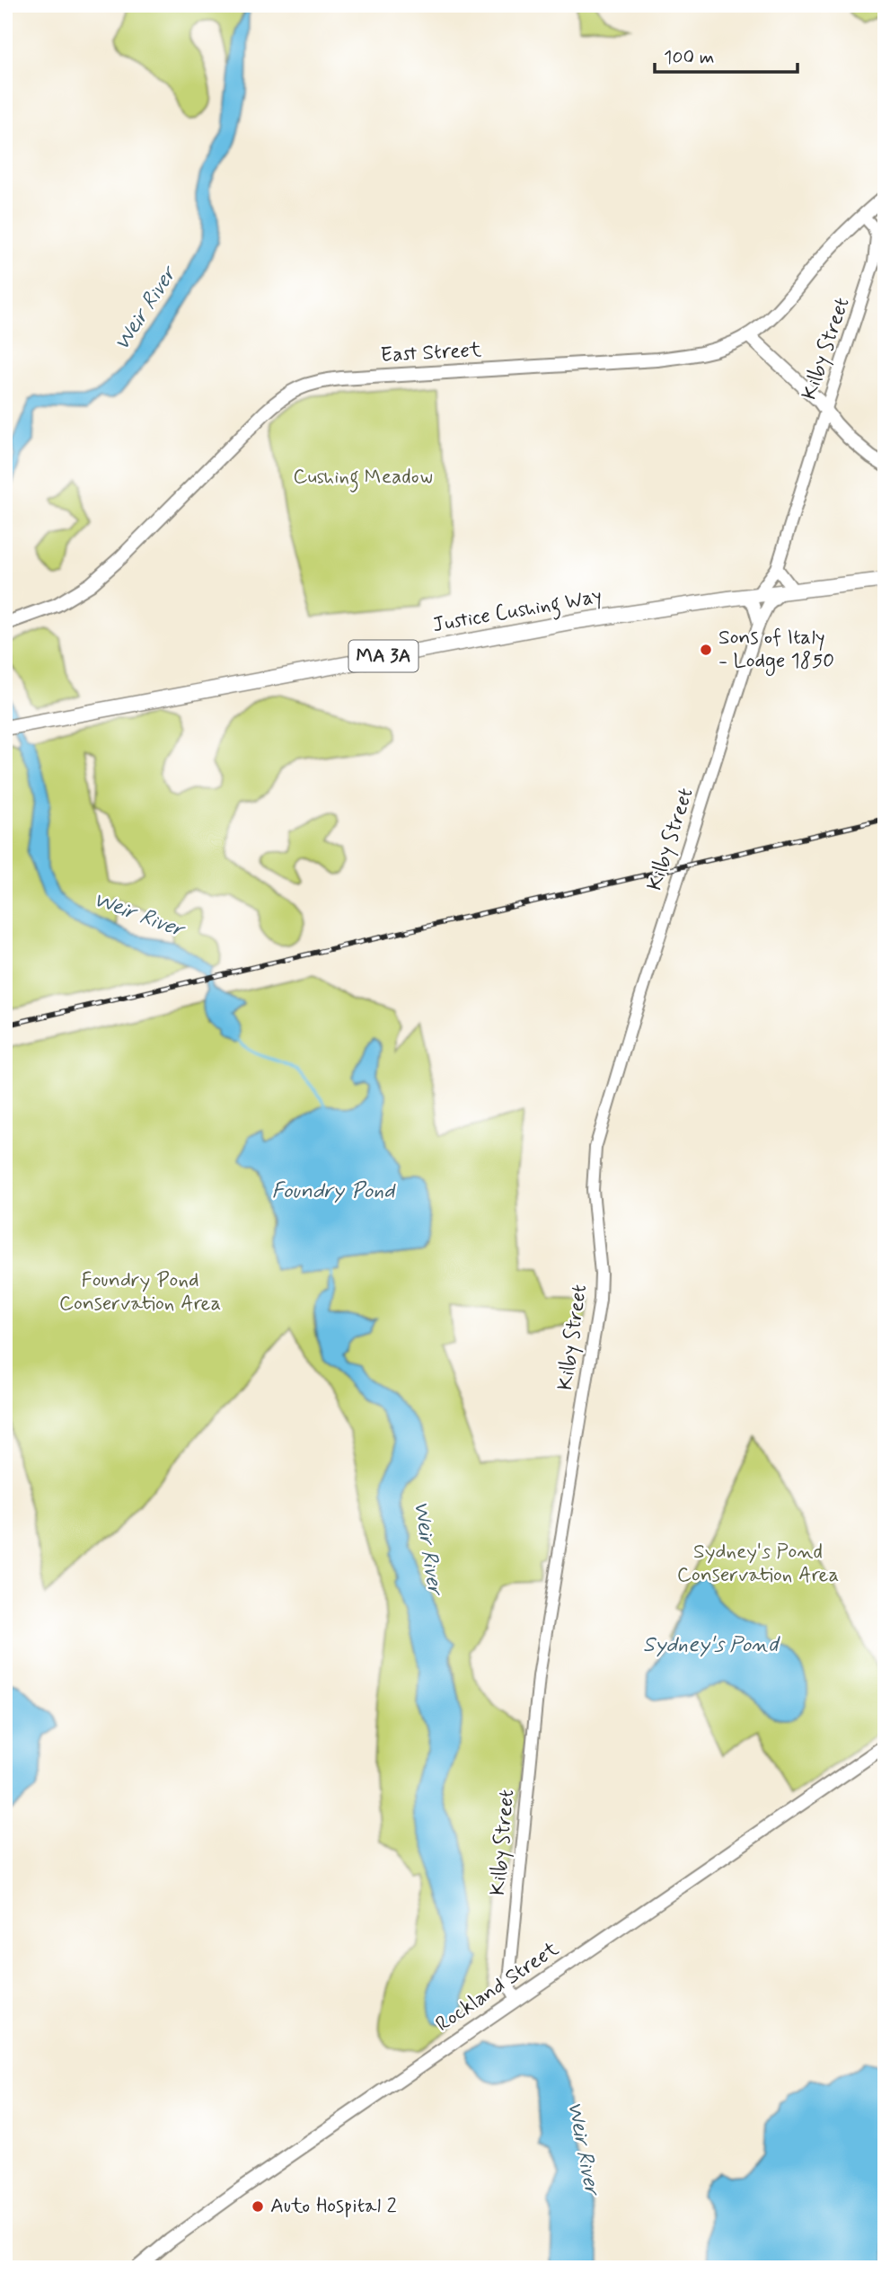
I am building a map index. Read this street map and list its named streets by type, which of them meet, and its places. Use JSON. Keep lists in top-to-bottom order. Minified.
{"streets":{"main road":["East Street","Justice Cushing Way","MA 3A","Rockland Street"],"street":["Kilby Street"]},"crossings":[["Kilby Street","East Street"],["Kilby Street","Justice Cushing Way"],["Kilby Street","Rockland Street"]],"water":["Weir River","Foundry Pond","Sydney's Pond"],"parks":["Cushing Meadow","Foundry Pond Conservation Area","Sydney's Pond Conservation Area"],"places":["Sons of Italy - Lodge 1850","Auto Hospital 2"],"scale_bar":"100 m"}
